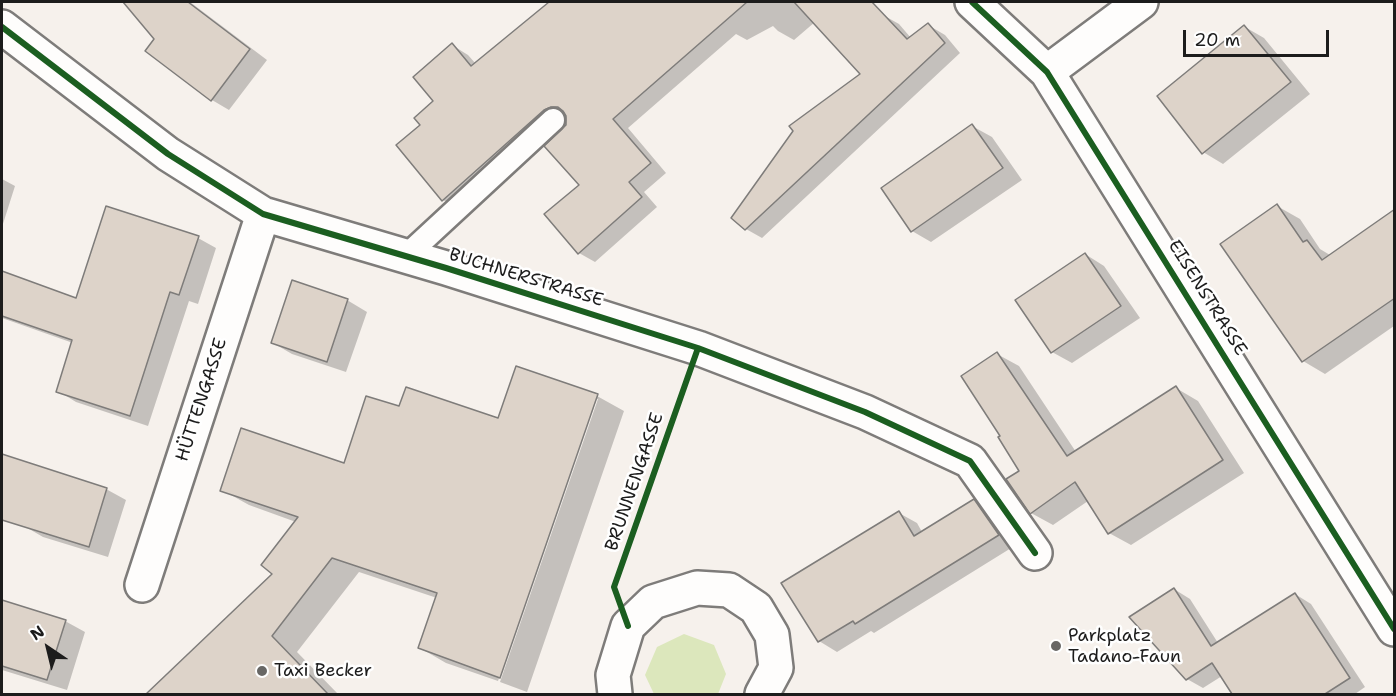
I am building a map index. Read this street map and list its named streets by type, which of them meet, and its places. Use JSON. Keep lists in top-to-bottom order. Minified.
{"streets":{"street":["BUCHNERSTRASSE","EISENSTRASSE","HÜTTENGASSE"],"cycle path":["BRUNNENGASSE"]},"crossings":[["BUCHNERSTRASSE","HÜTTENGASSE"]],"places":["Parkplatz Tadano-Faun","Taxi Becker"],"scale_bar":"20 m","north":"top left"}
